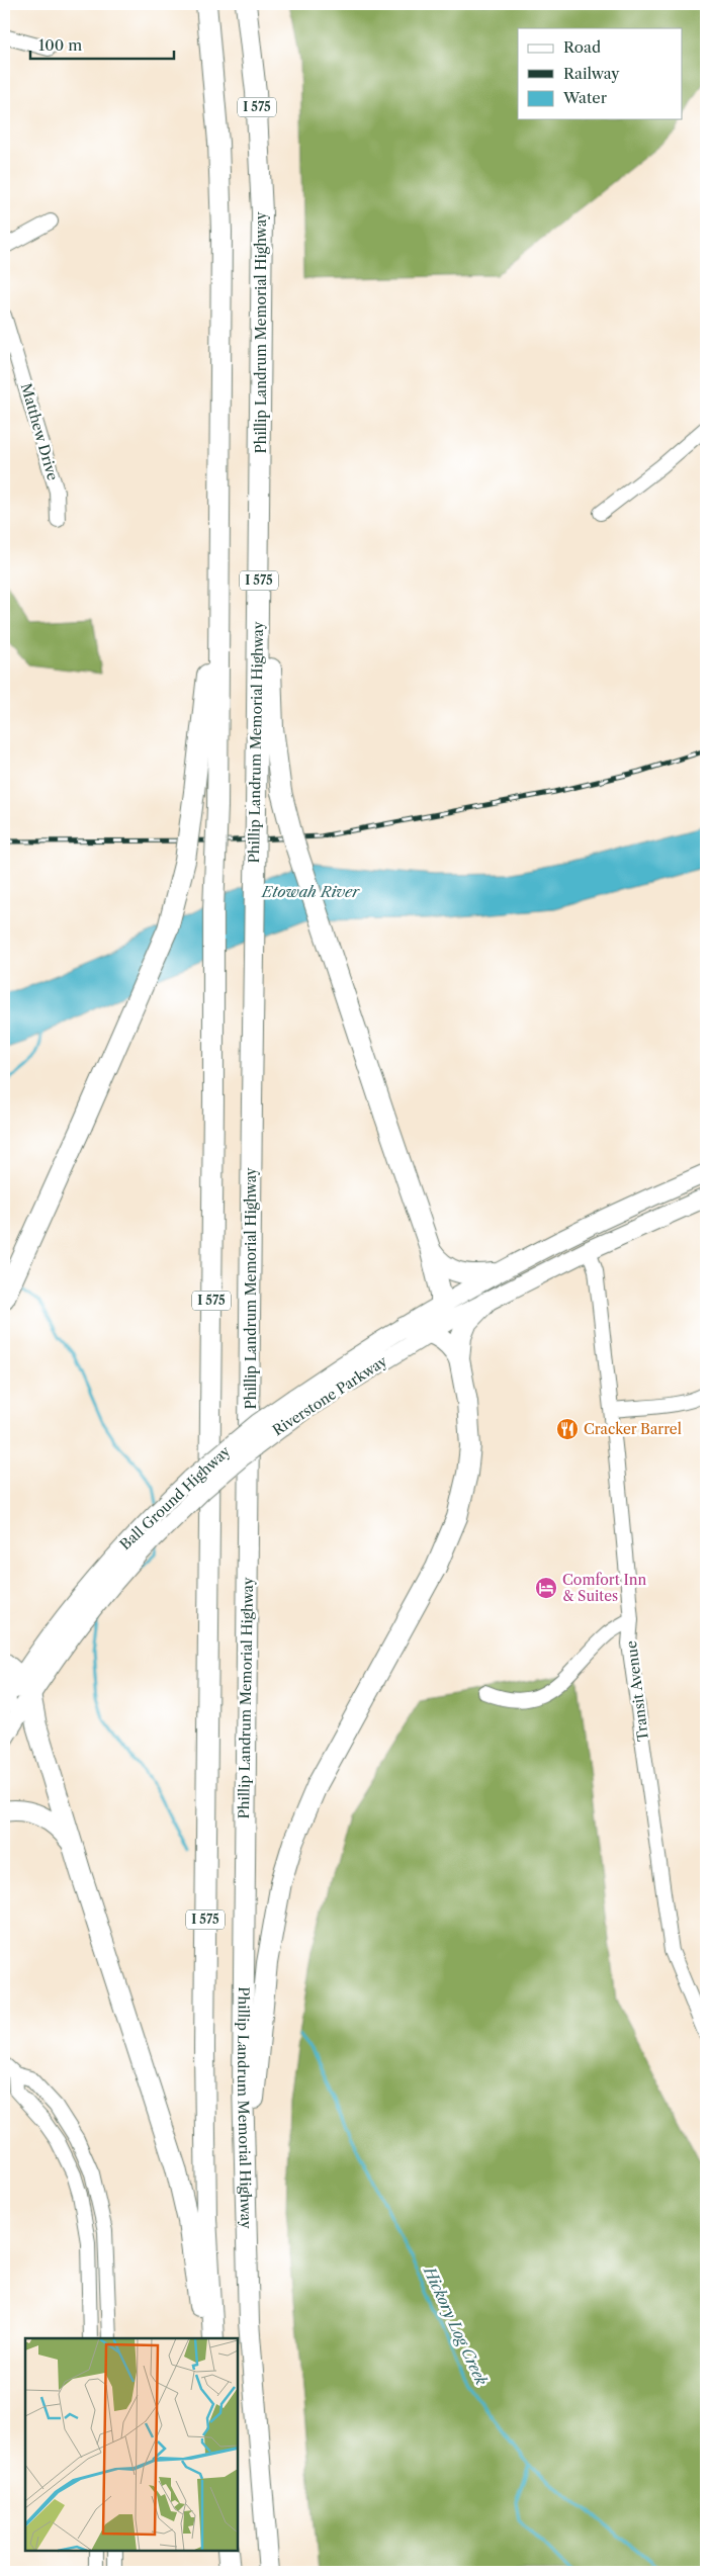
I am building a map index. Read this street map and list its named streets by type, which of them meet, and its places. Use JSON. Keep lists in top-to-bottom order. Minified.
{"streets":{"highway":["I 575","Phillip Landrum Memorial Highway"],"main road":["Riverstone Parkway","Ball Ground Highway"],"street":["Matthew Drive","Transit Avenue"]},"crossings":[["Riverstone Parkway","Ball Ground Highway"],["Riverstone Parkway","Transit Avenue"]],"water":["Etowah River","Hickory Log Creek"],"places":{"restaurant":["Cracker Barrel"],"hotel":["Comfort Inn & Suites"]},"legend":["Road","Railway","Water"],"scale_bar":"100 m"}
